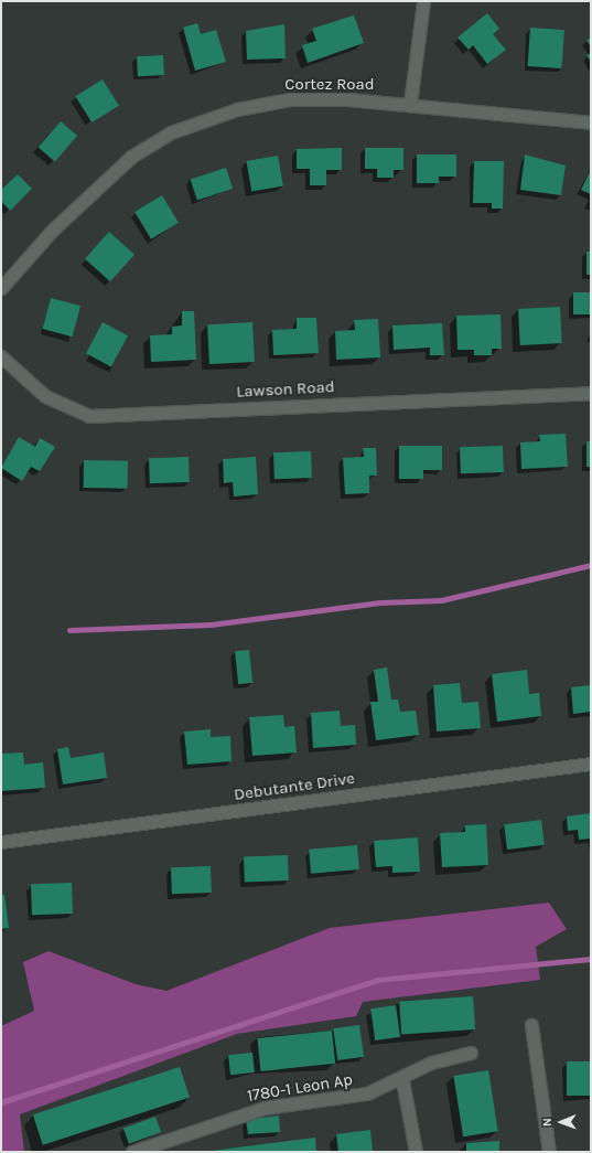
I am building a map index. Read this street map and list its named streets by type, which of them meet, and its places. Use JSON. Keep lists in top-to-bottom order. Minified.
{"streets":{"street":["Cortez Road","Lawson Road","Debutante Drive","1780-1 Leon Ap"]},"north":"left"}
